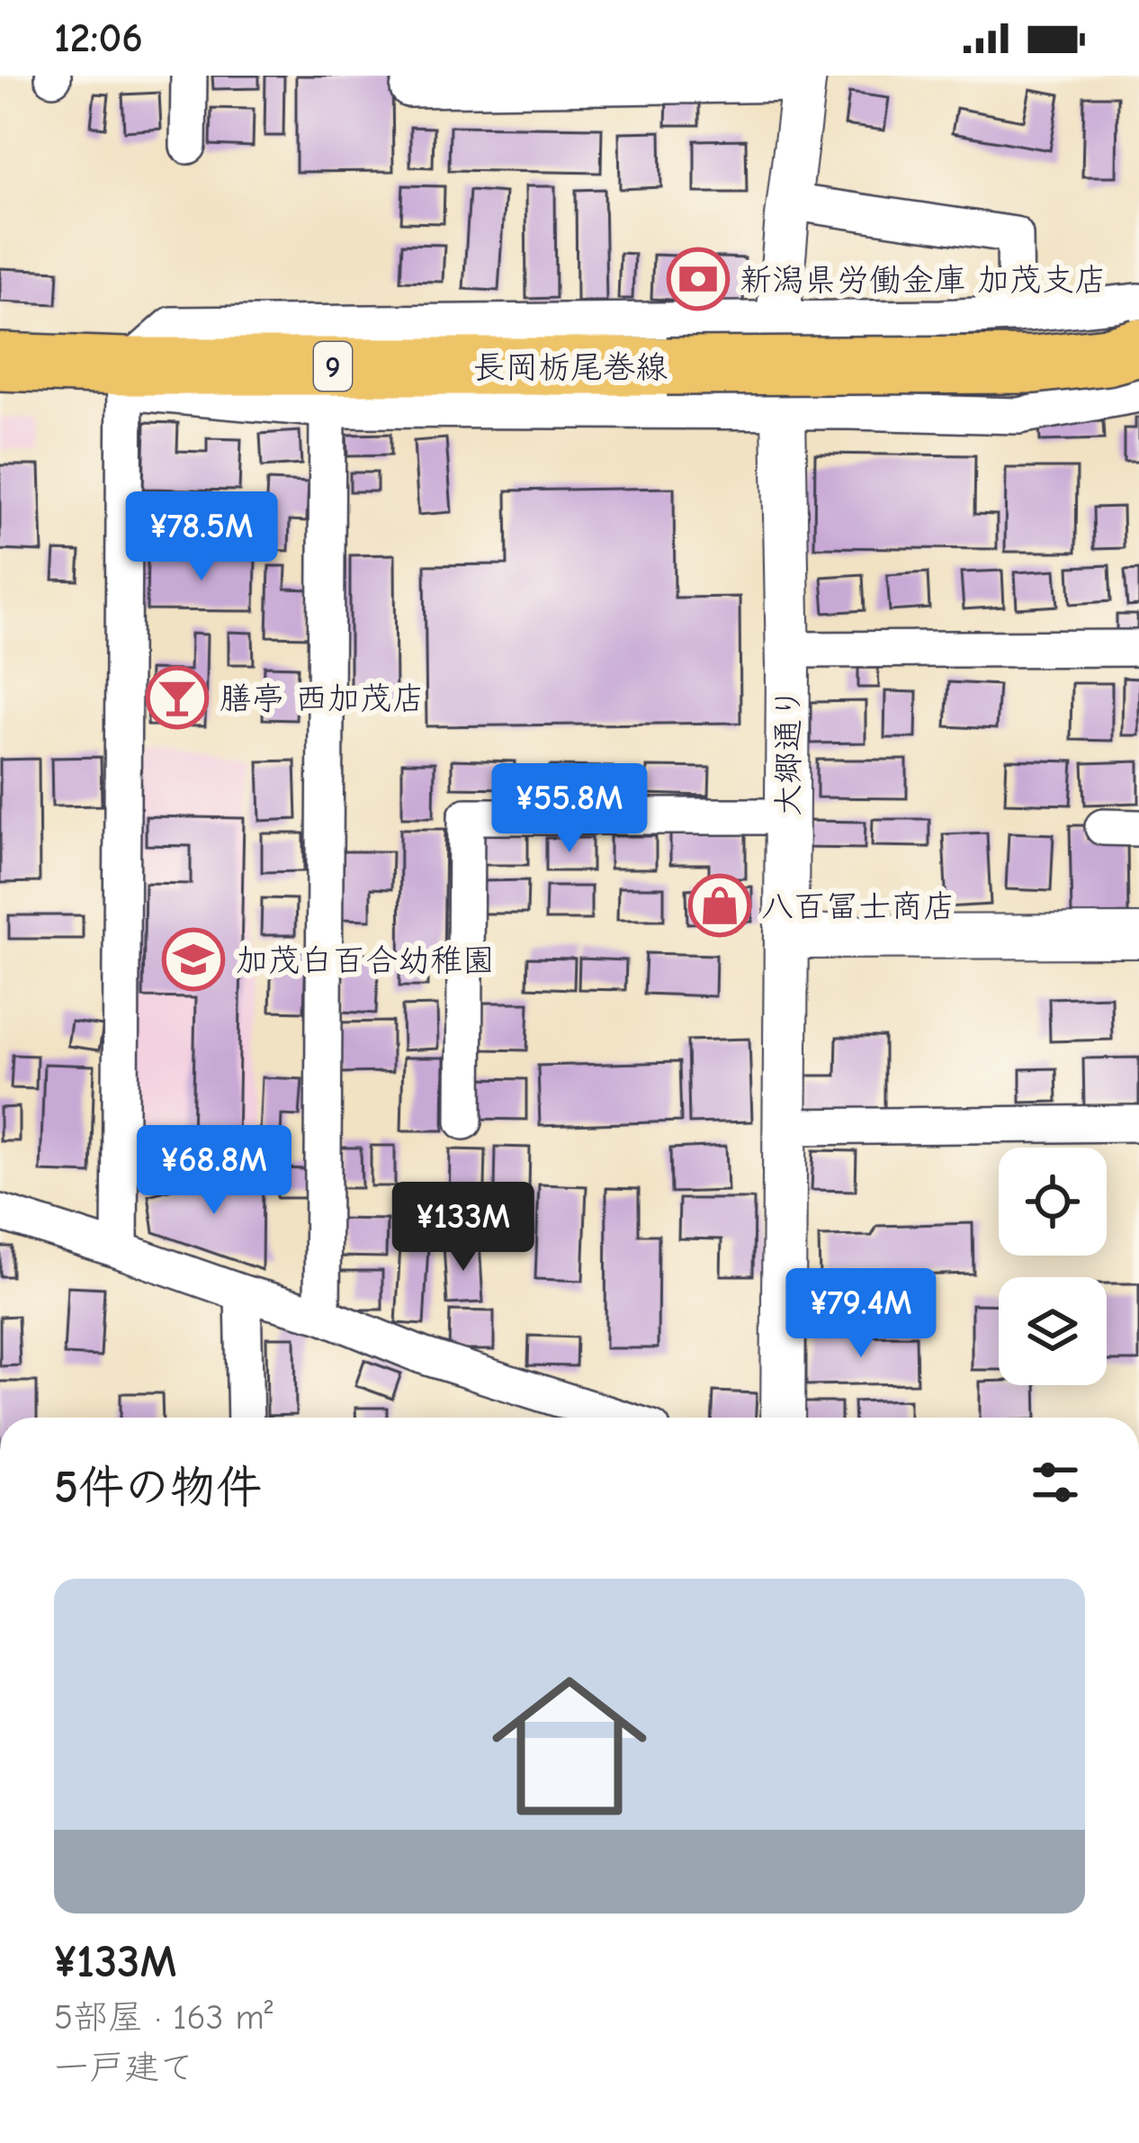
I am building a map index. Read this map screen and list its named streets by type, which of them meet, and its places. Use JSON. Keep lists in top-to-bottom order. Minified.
{"streets":{"main road":["9","長岡栃尾巻線"],"street":["大郷通り"]},"places":{"bank":["新潟県労働金庫 加茂支店"],"bar":["膳亭 西加茂店"],"shop":["八百冨士商店"],"school or university":["加茂白百合幼稚園"]},"page":{"status":"12:06","price":["¥78.5M","¥55.8M","¥68.8M","¥133M","¥79.4M"],"heading":"5件の物件","list":[{"name":"¥133M","note":"5部屋 · 163 m² · 一戸建て"}]}}
